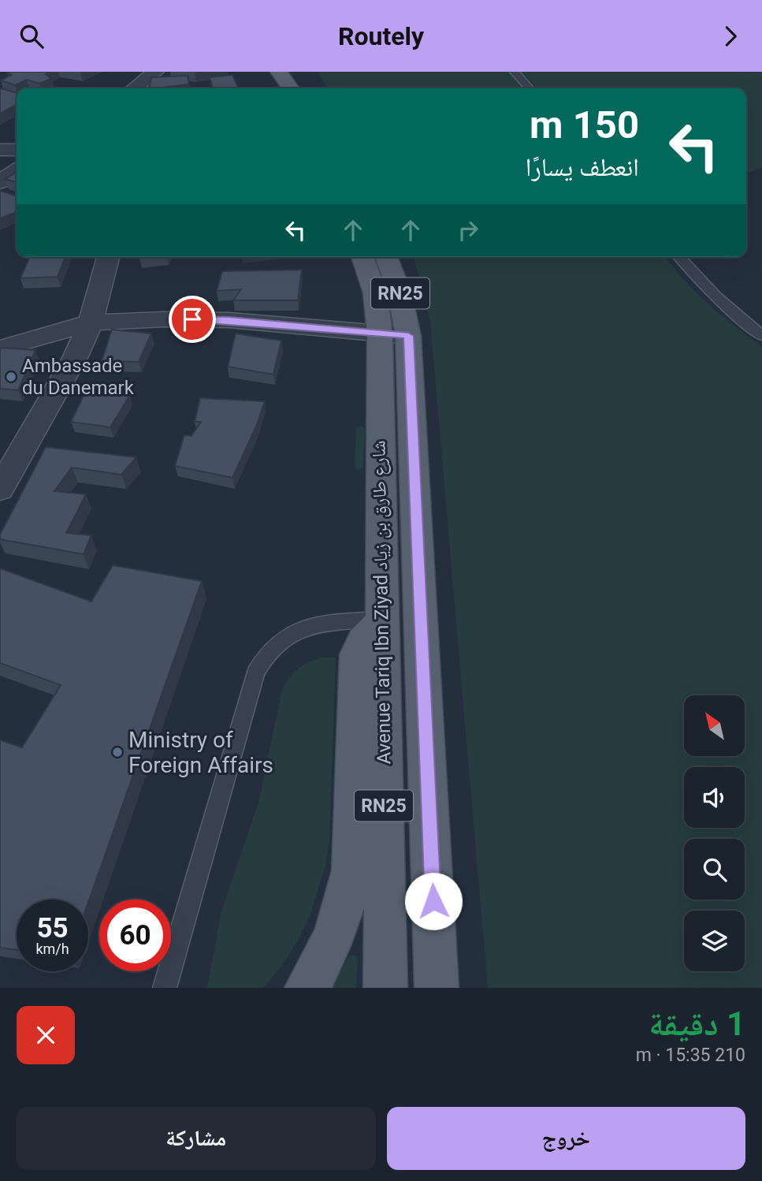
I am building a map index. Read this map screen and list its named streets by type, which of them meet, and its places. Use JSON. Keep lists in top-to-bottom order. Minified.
{"streets":{"main road":["RN25","Avenue Tariq Ibn Ziyad شارع طارق بن زياد"]},"places":["Ambassade du Danemark","Ministry of Foreign Affairs"],"north":"top left","page":{"header":"Routely","turn":["150 m","انعطف يسارًا"],"speed":"55 km/h","limit":"60","heading":["1 دقيقة","210 m · 15:35"],"buttons":["خروج","مشاركة"]}}
